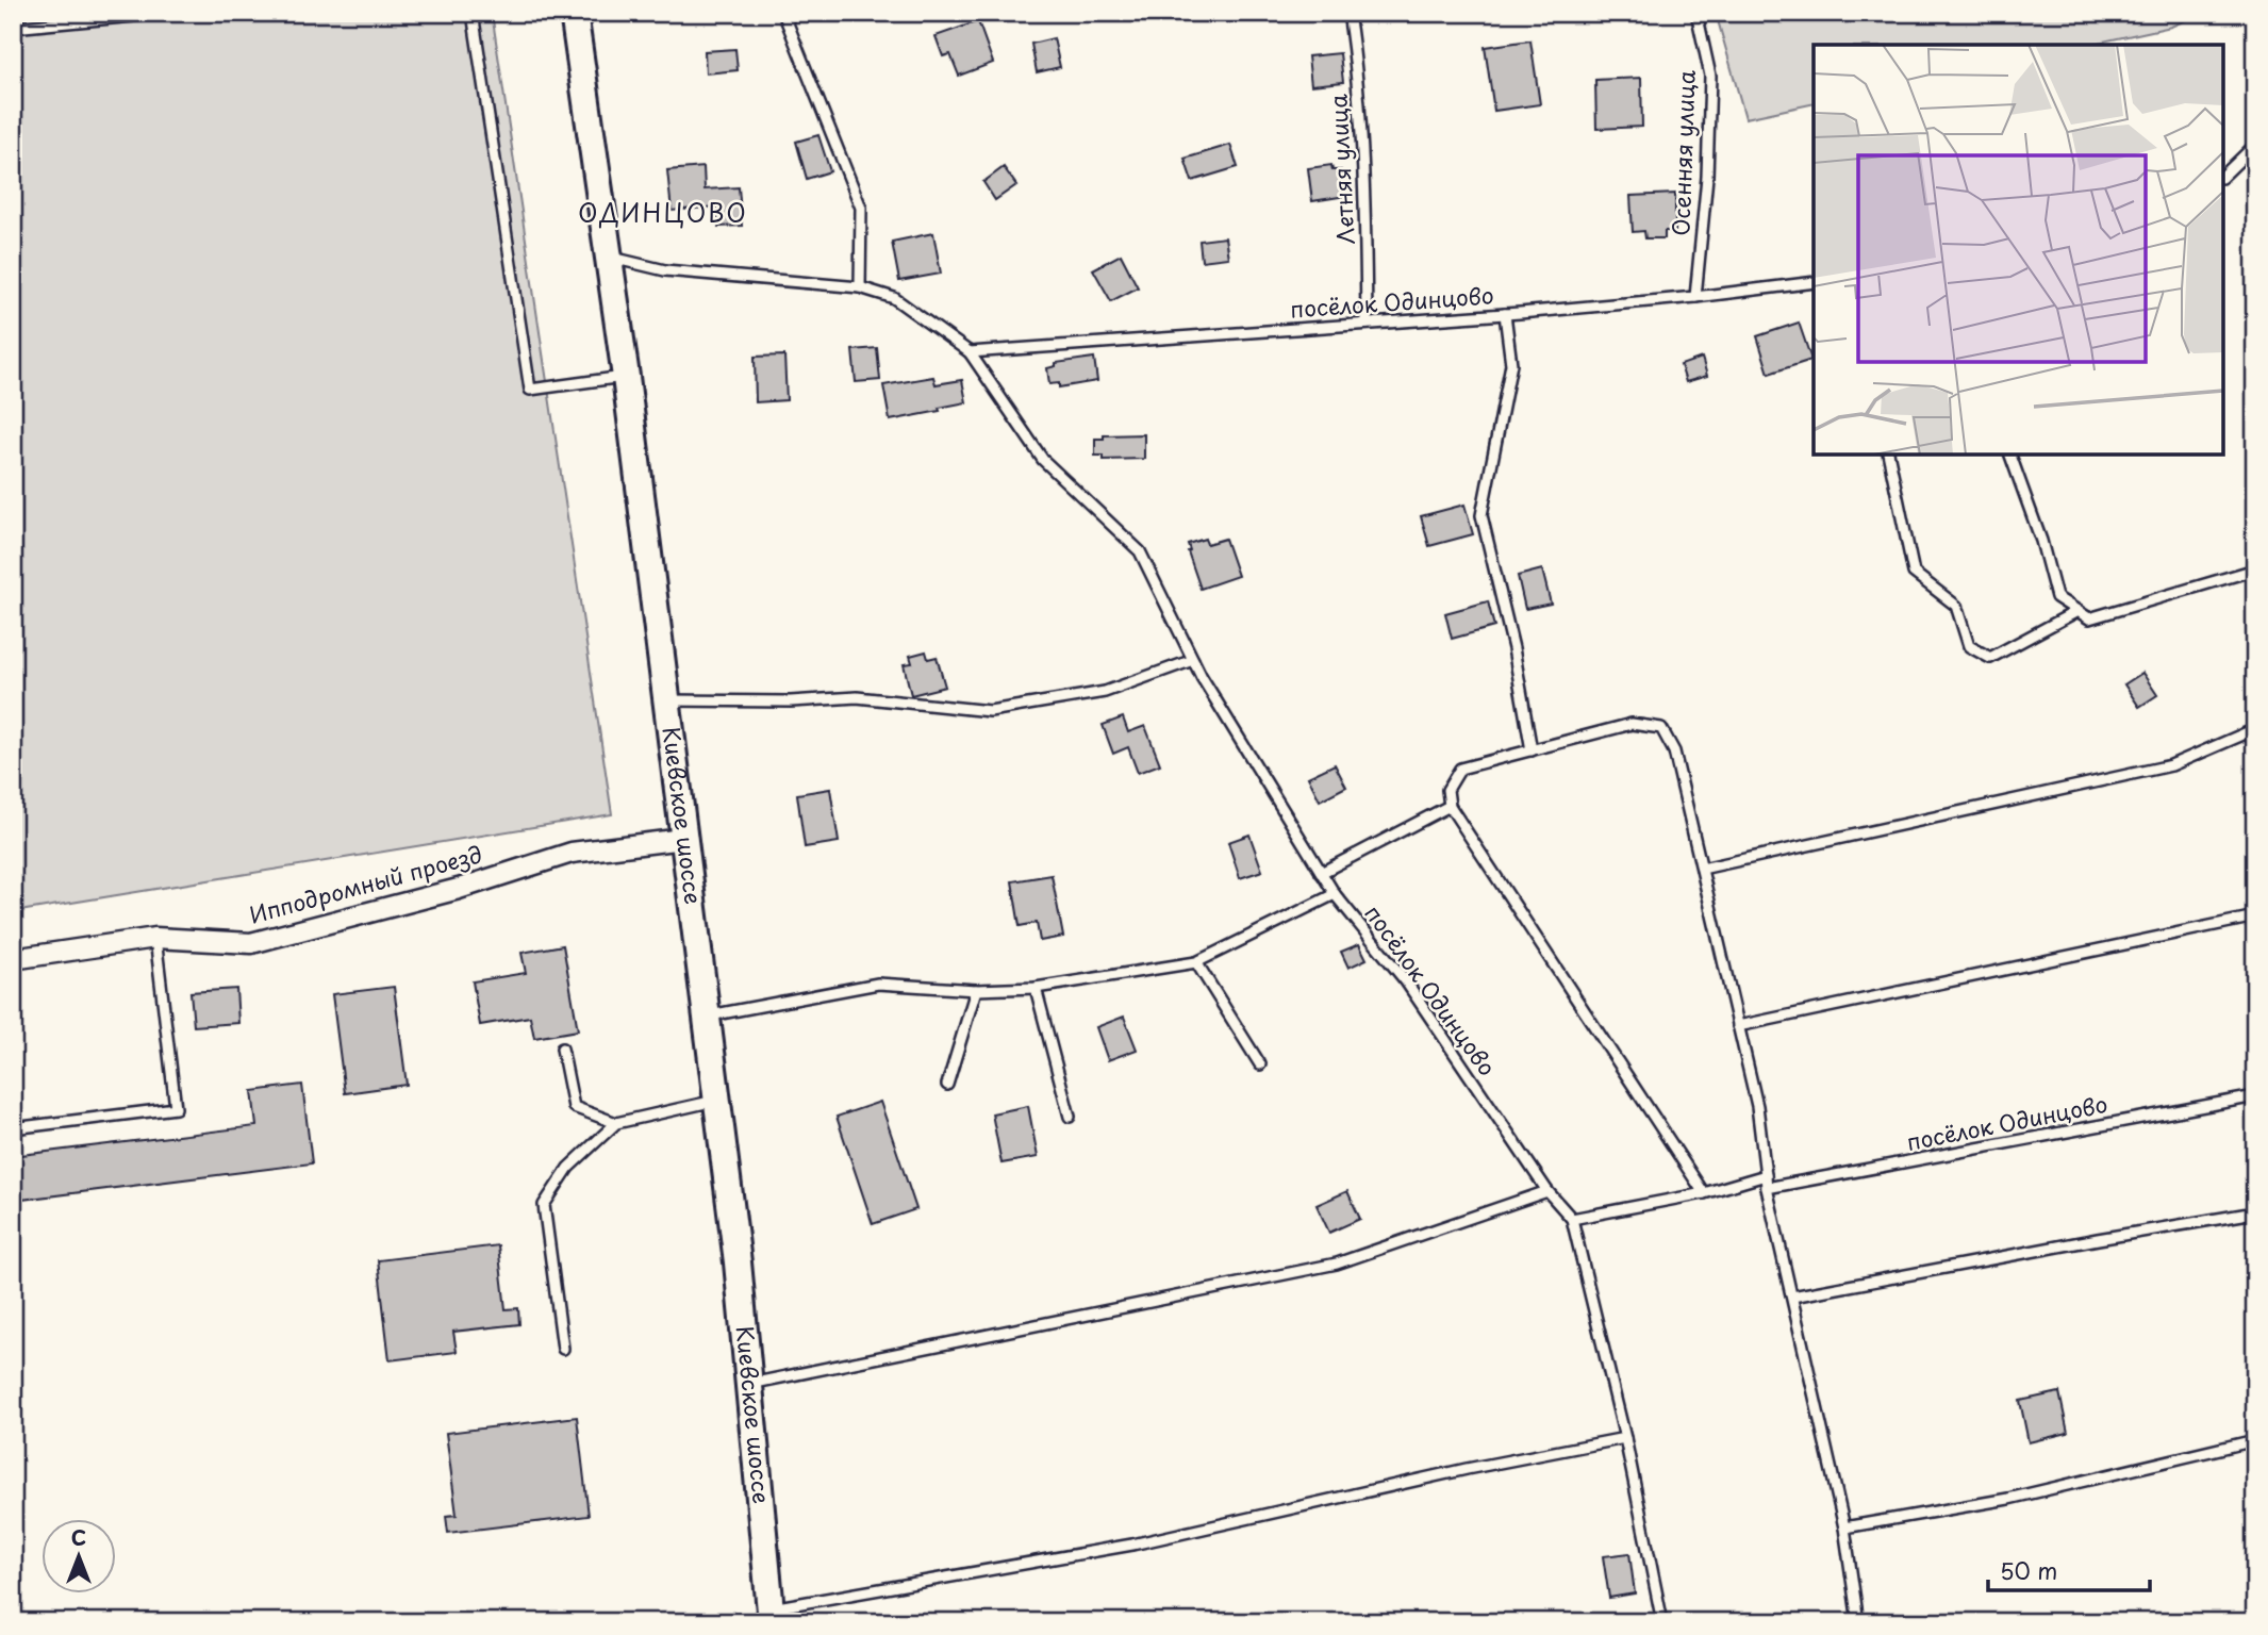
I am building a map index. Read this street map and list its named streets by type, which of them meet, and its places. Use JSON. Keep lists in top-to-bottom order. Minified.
{"streets":{"main road":["Киевское шоссе"],"street":["Ипподромный проезд"],"lane":["Осенняя улица","Летняя улица","посёлок Одинцово"]},"crossings":[["Осенняя улица","посёлок Одинцово"],["Летняя улица","посёлок Одинцово"],["посёлок Одинцово","Киевское шоссе"],["Киевское шоссе","Ипподромный проезд"]],"districts":["ОДИНЦОВО"],"scale_bar":"50 m","north":"top"}
